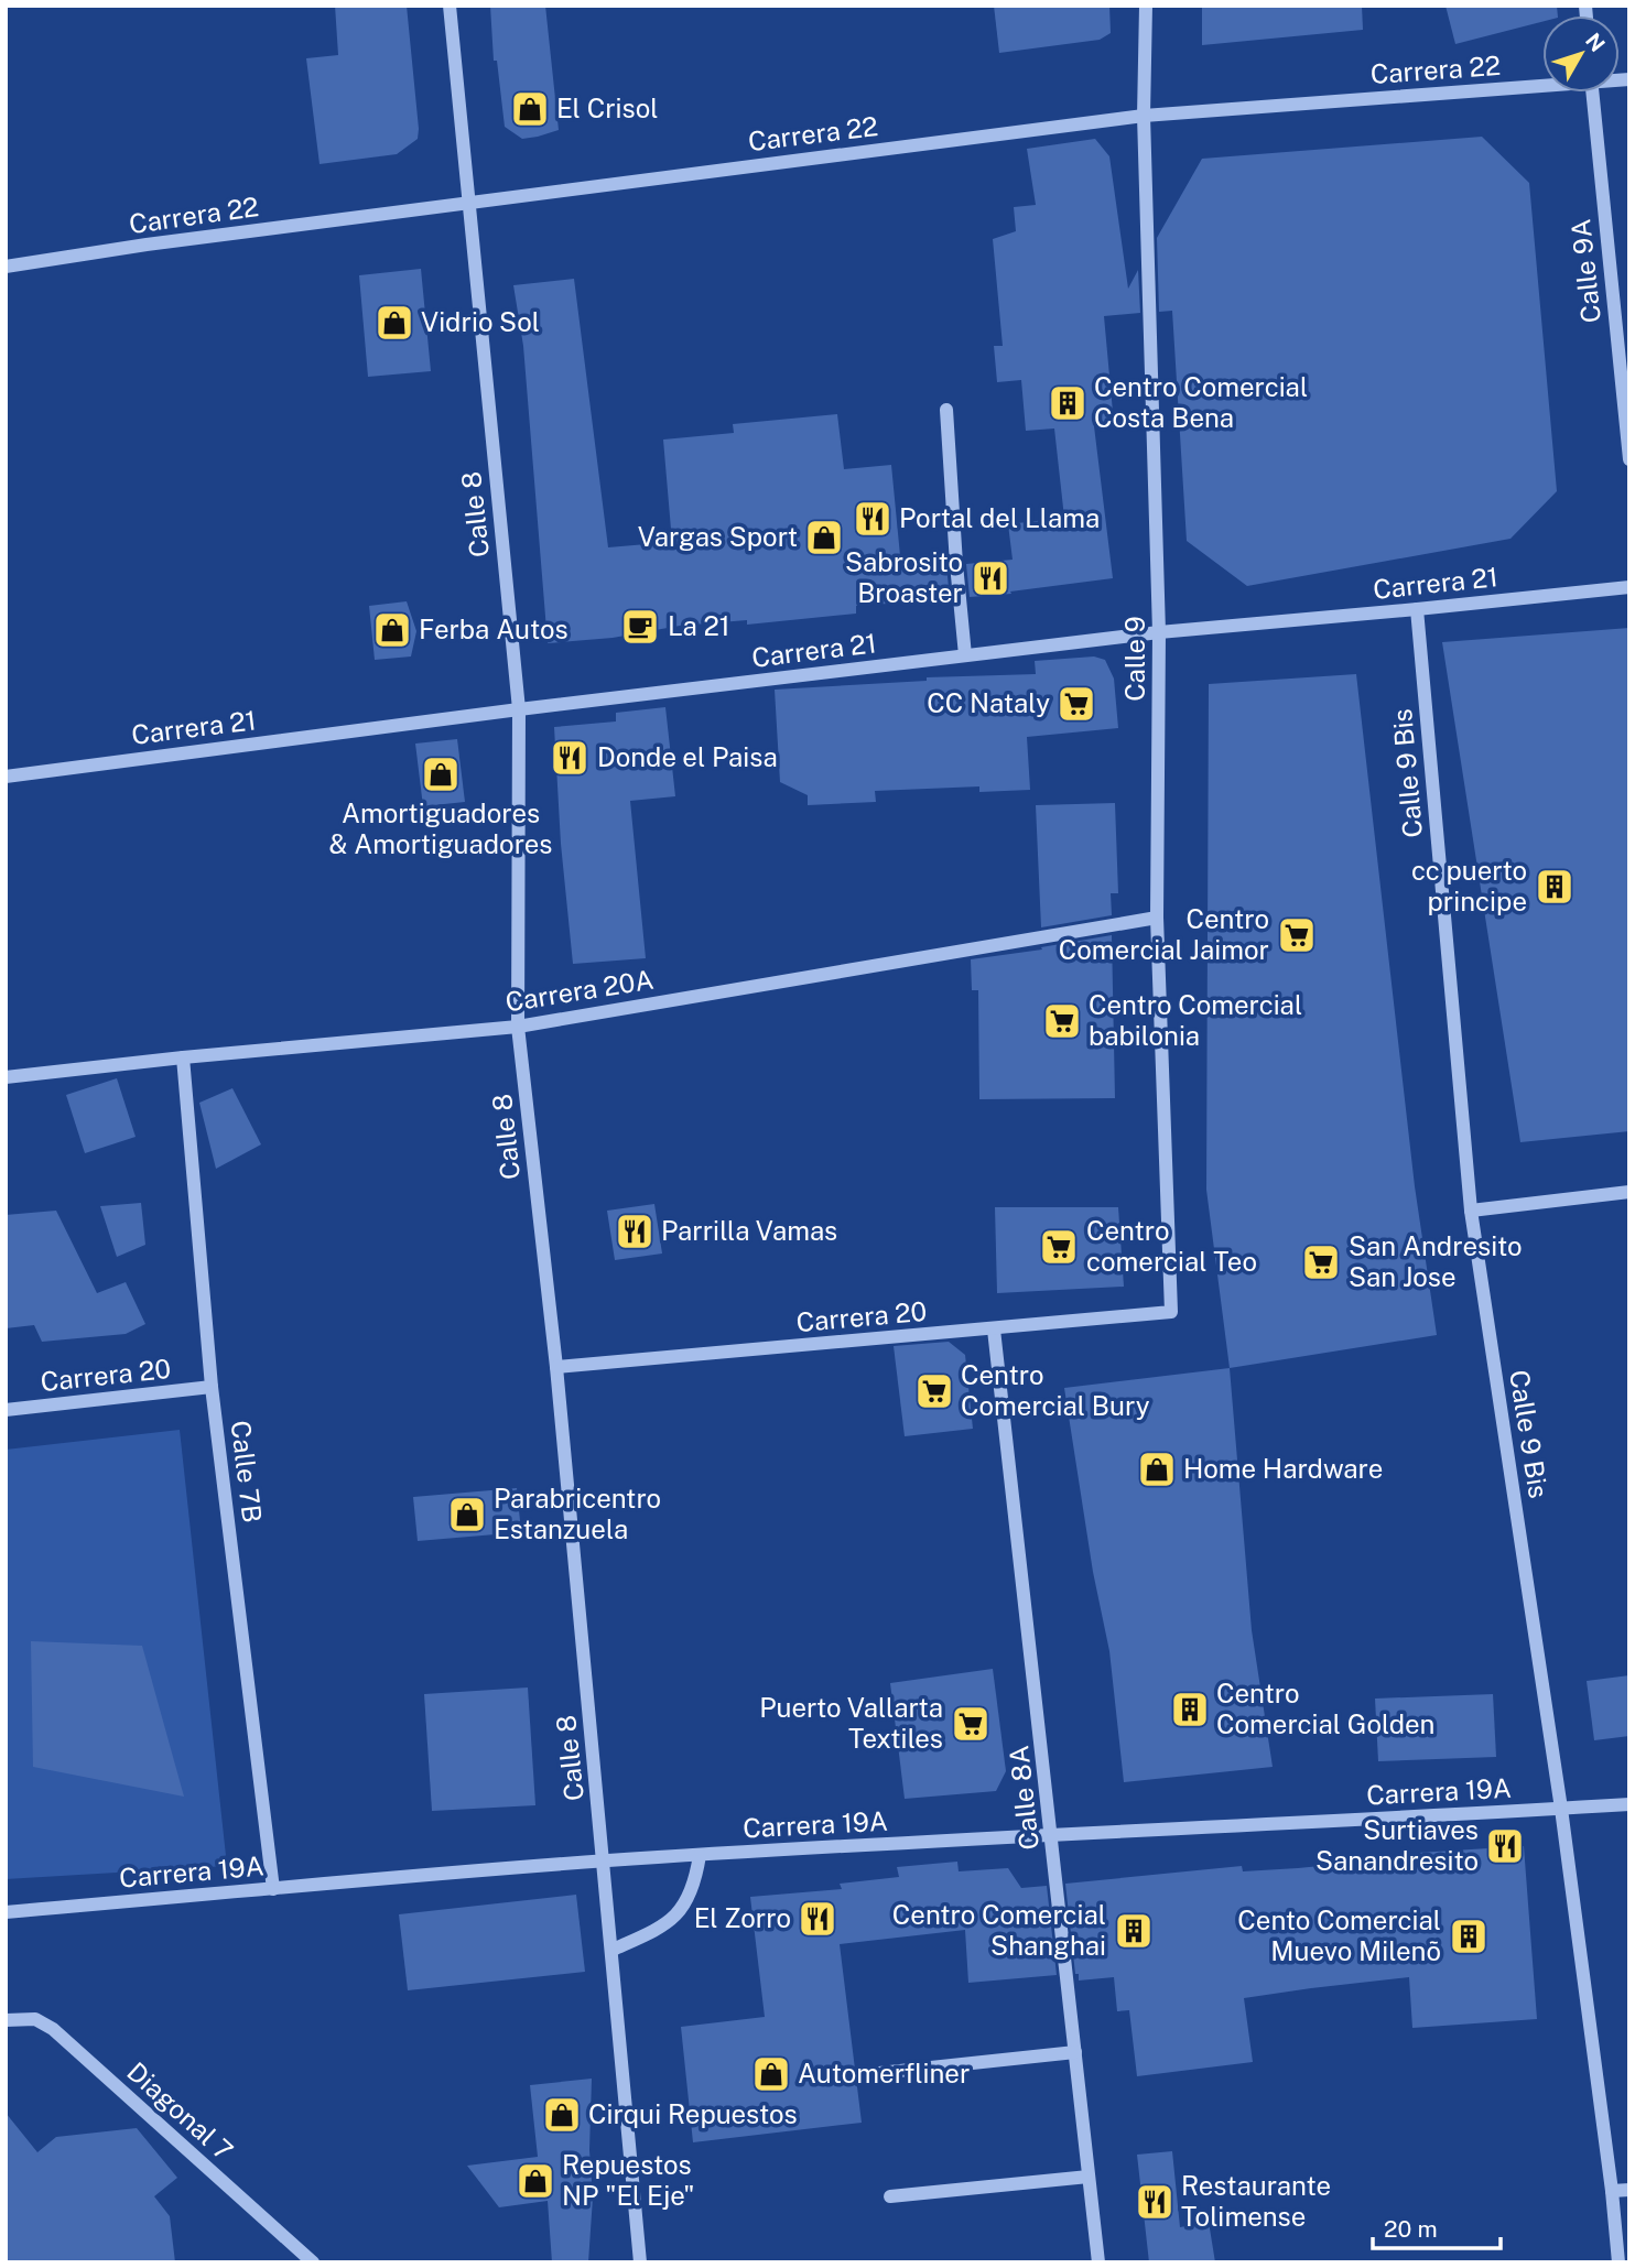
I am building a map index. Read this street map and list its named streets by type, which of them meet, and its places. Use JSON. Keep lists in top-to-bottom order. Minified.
{"streets":{"street":["Carrera 22","Calle 9A","Calle 8","Carrera 21","Calle 9","Calle 9 Bis","Carrera 20A","Carrera 20","Calle 7B","Carrera 19A","Calle 8A","Diagonal 7"]},"crossings":[["Carrera 22","Calle 8"],["Carrera 22","Calle 9"],["Calle 8","Carrera 21"],["Calle 8","Carrera 20A"],["Calle 8","Carrera 20"],["Calle 8","Carrera 19A"],["Carrera 21","Calle 9"],["Carrera 21","Calle 9 Bis"],["Calle 9","Carrera 20A"],["Calle 9","Carrera 20"],["Calle 9 Bis","Carrera 19A"],["Carrera 20A","Calle 7B"],["Carrera 20","Calle 7B"],["Carrera 20","Calle 8A"],["Calle 7B","Carrera 19A"],["Carrera 19A","Calle 8A"]],"places":{"shop":["El Crisol","Vidrio Sol","Vargas Sport","Ferba Autos","Amortiguadores & Amortiguadores","Home Hardware","Parabricentro Estanzuela","Automerfliner","Cirqui Repuestos","Repuestos NP \"El Eje\""],"building":["Centro Comercial Costa Bena","cc puerto principe","Centro Comercial Golden","Centro Comercial Shanghai","Cento Comercial Muevo Milenõ"],"restaurant":["Portal del Llama","Sabrosito Broaster","Donde el Paisa","Parrilla Vamas","Surtiaves Sanandresito","El Zorro","Restaurante Tolimense"],"cafe":["La 21"],"supermarket":["CC Nataly","Centro Comercial Jaimor","Centro Comercial babilonia","Centro comercial Teo","San Andresito San Jose","Centro Comercial Bury","Puerto Vallarta Textiles"]},"scale_bar":"20 m","north":"top right"}
